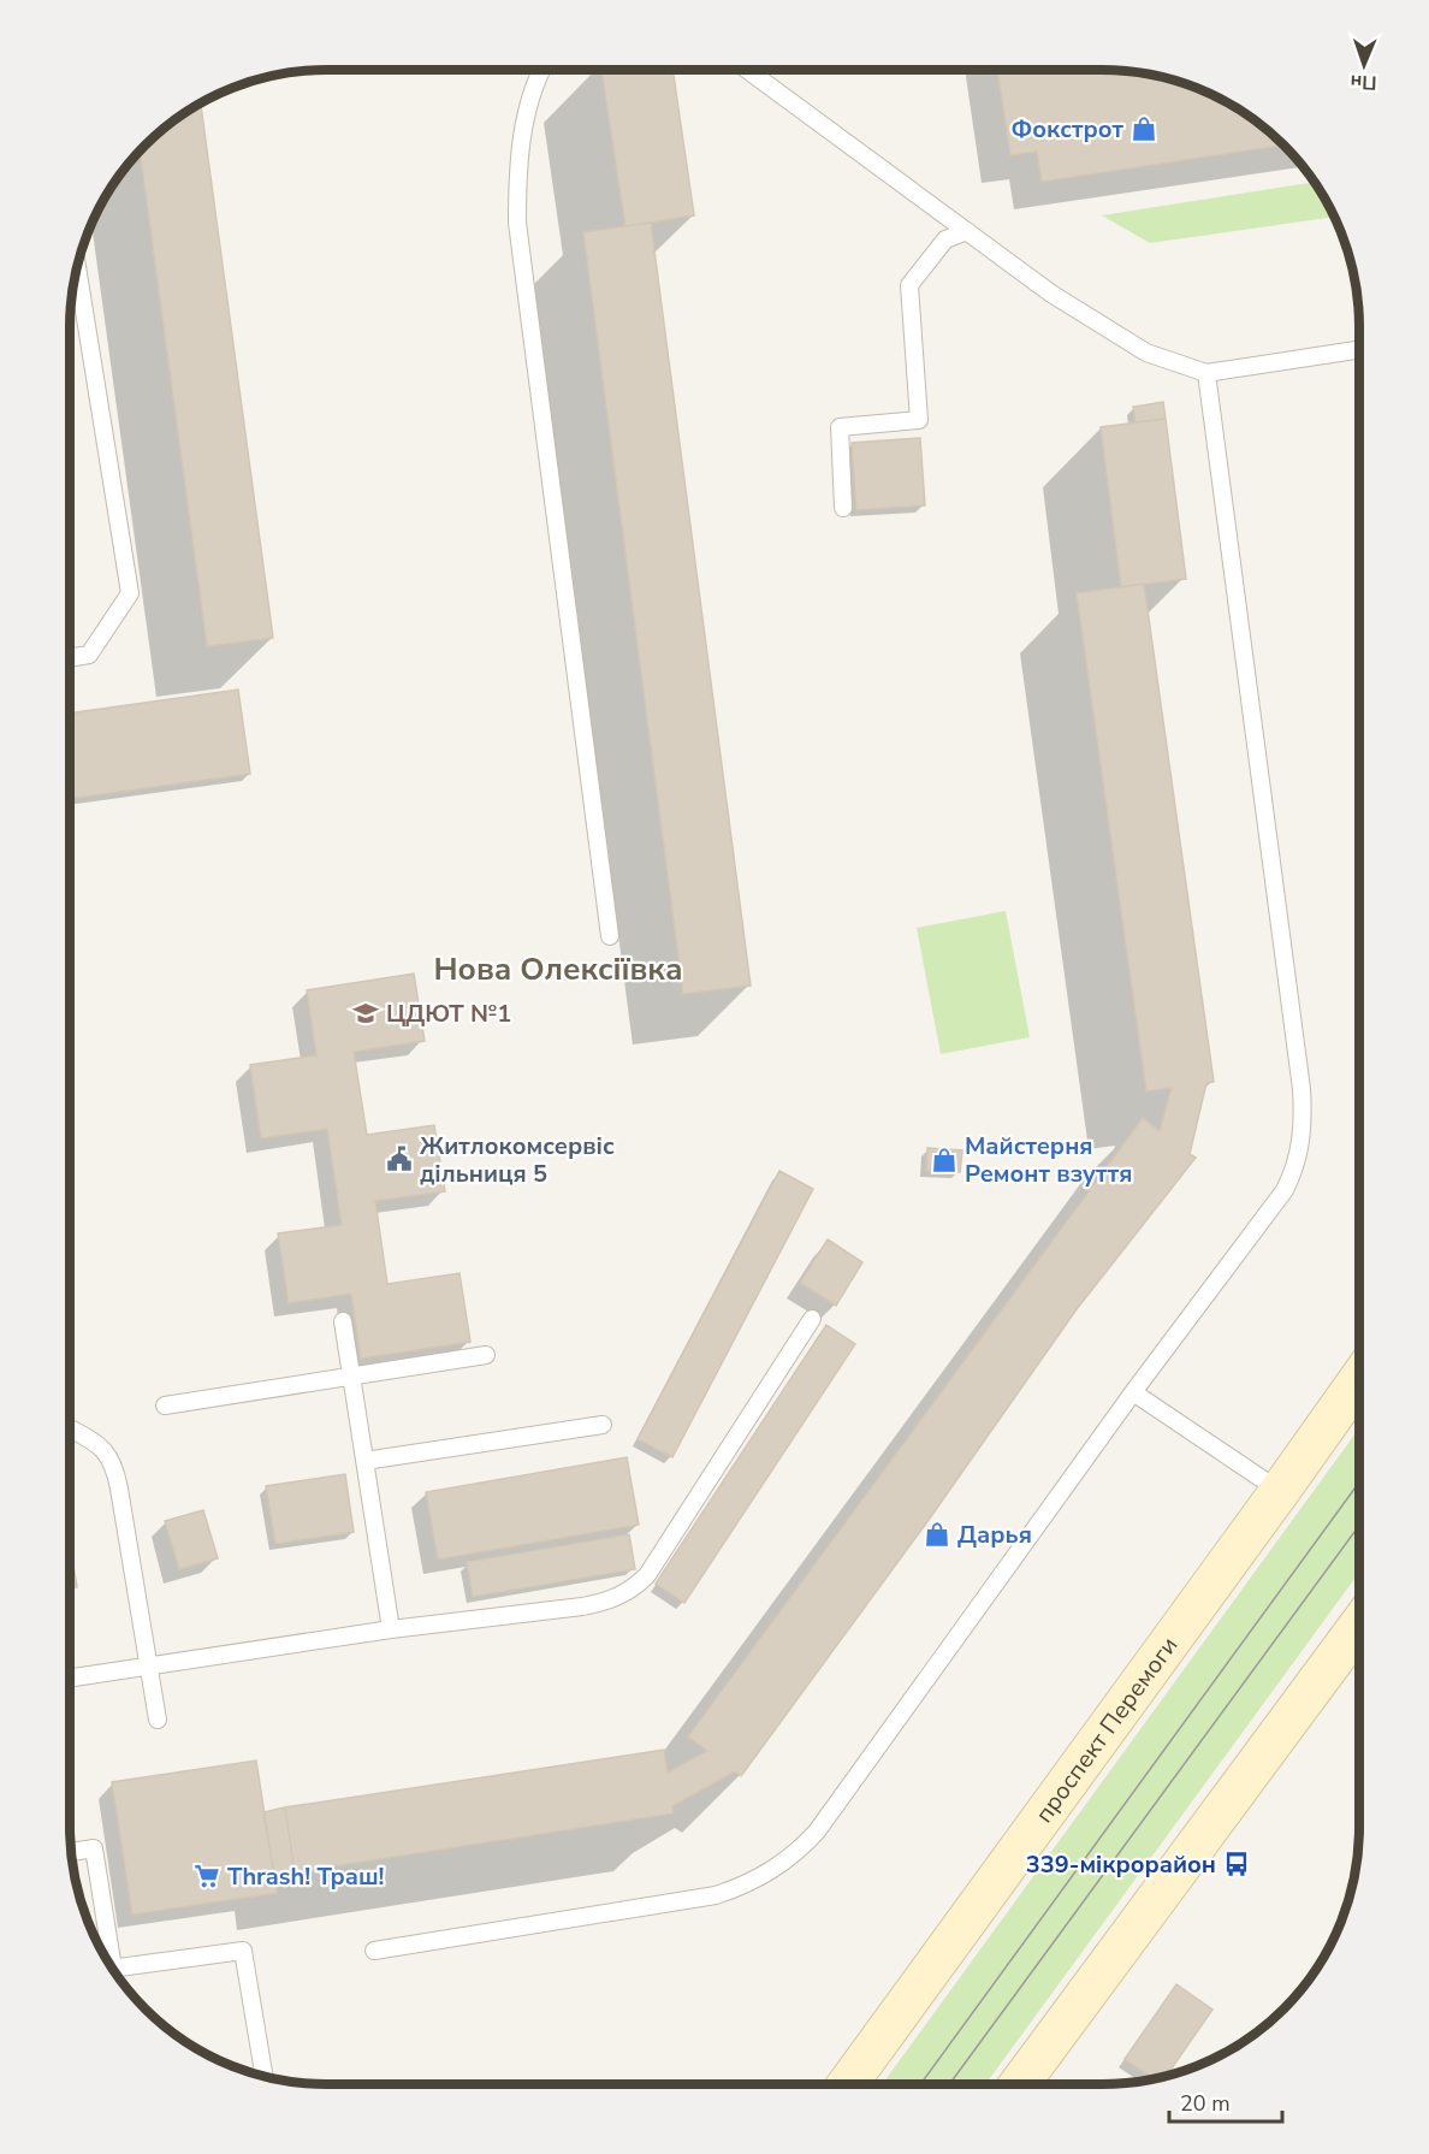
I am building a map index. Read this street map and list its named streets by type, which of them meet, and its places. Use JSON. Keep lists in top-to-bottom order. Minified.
{"streets":{"main road":["проспект Перемоги"]},"districts":["Нова Олексіївка"],"places":{"shop":["Фокстрот","Майстерня Ремонт взуття","Дарья"],"school or university":["ЦДЮТ №1"],"public building":["Житлокомсервіс дільниця 5"],"bus stop":["339-мiкрорайон"],"supermarket":["Thrash! Траш!"]},"scale_bar":"20 m","north":"bottom"}
